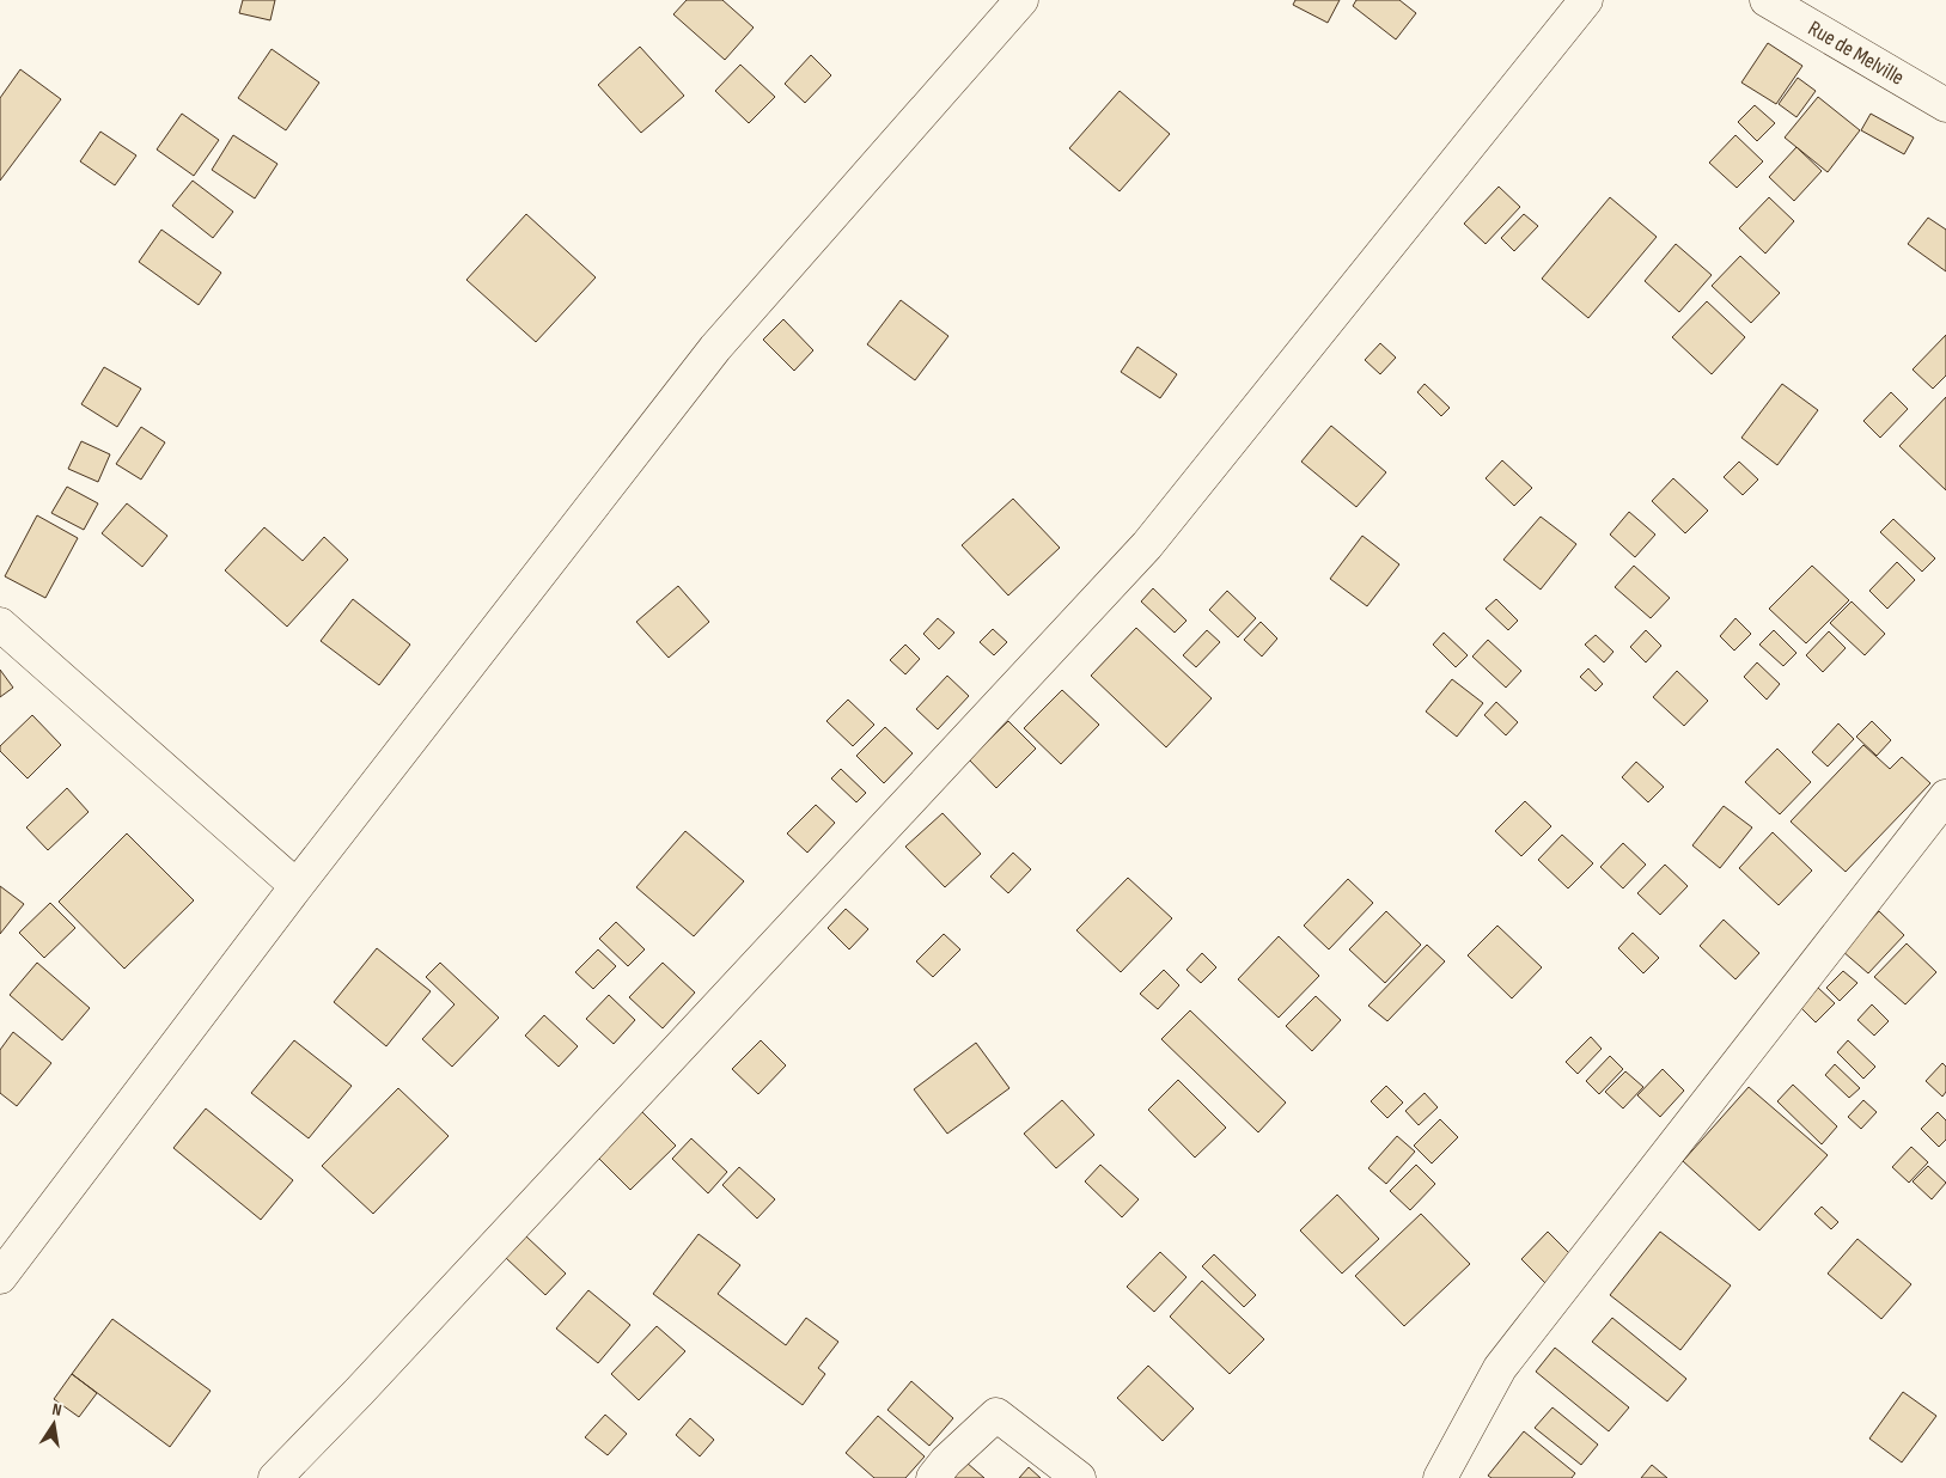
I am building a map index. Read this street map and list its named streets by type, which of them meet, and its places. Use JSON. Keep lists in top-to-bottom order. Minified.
{"streets":{"street":["Rue de Melville"]},"north":"top"}
